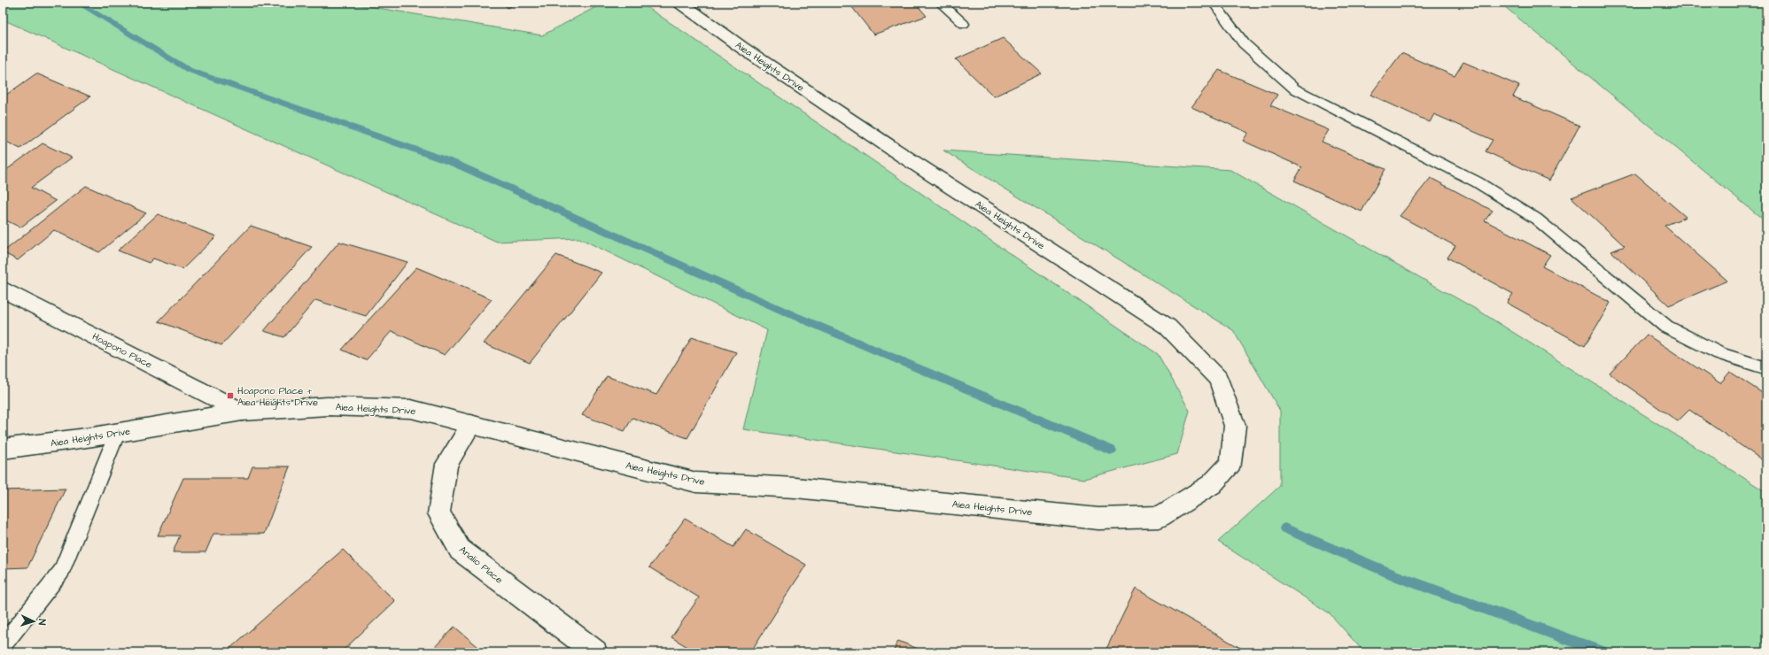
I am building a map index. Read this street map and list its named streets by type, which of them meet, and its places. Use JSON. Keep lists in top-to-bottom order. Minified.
{"streets":{"street":["Aiea Heights Drive","Hoapono Place","Analio Place"]},"crossings":[["Aiea Heights Drive","Hoapono Place"],["Aiea Heights Drive","Analio Place"]],"places":{"transit":["Hoapono Place + Aiea Heights Drive"]},"north":"right"}
